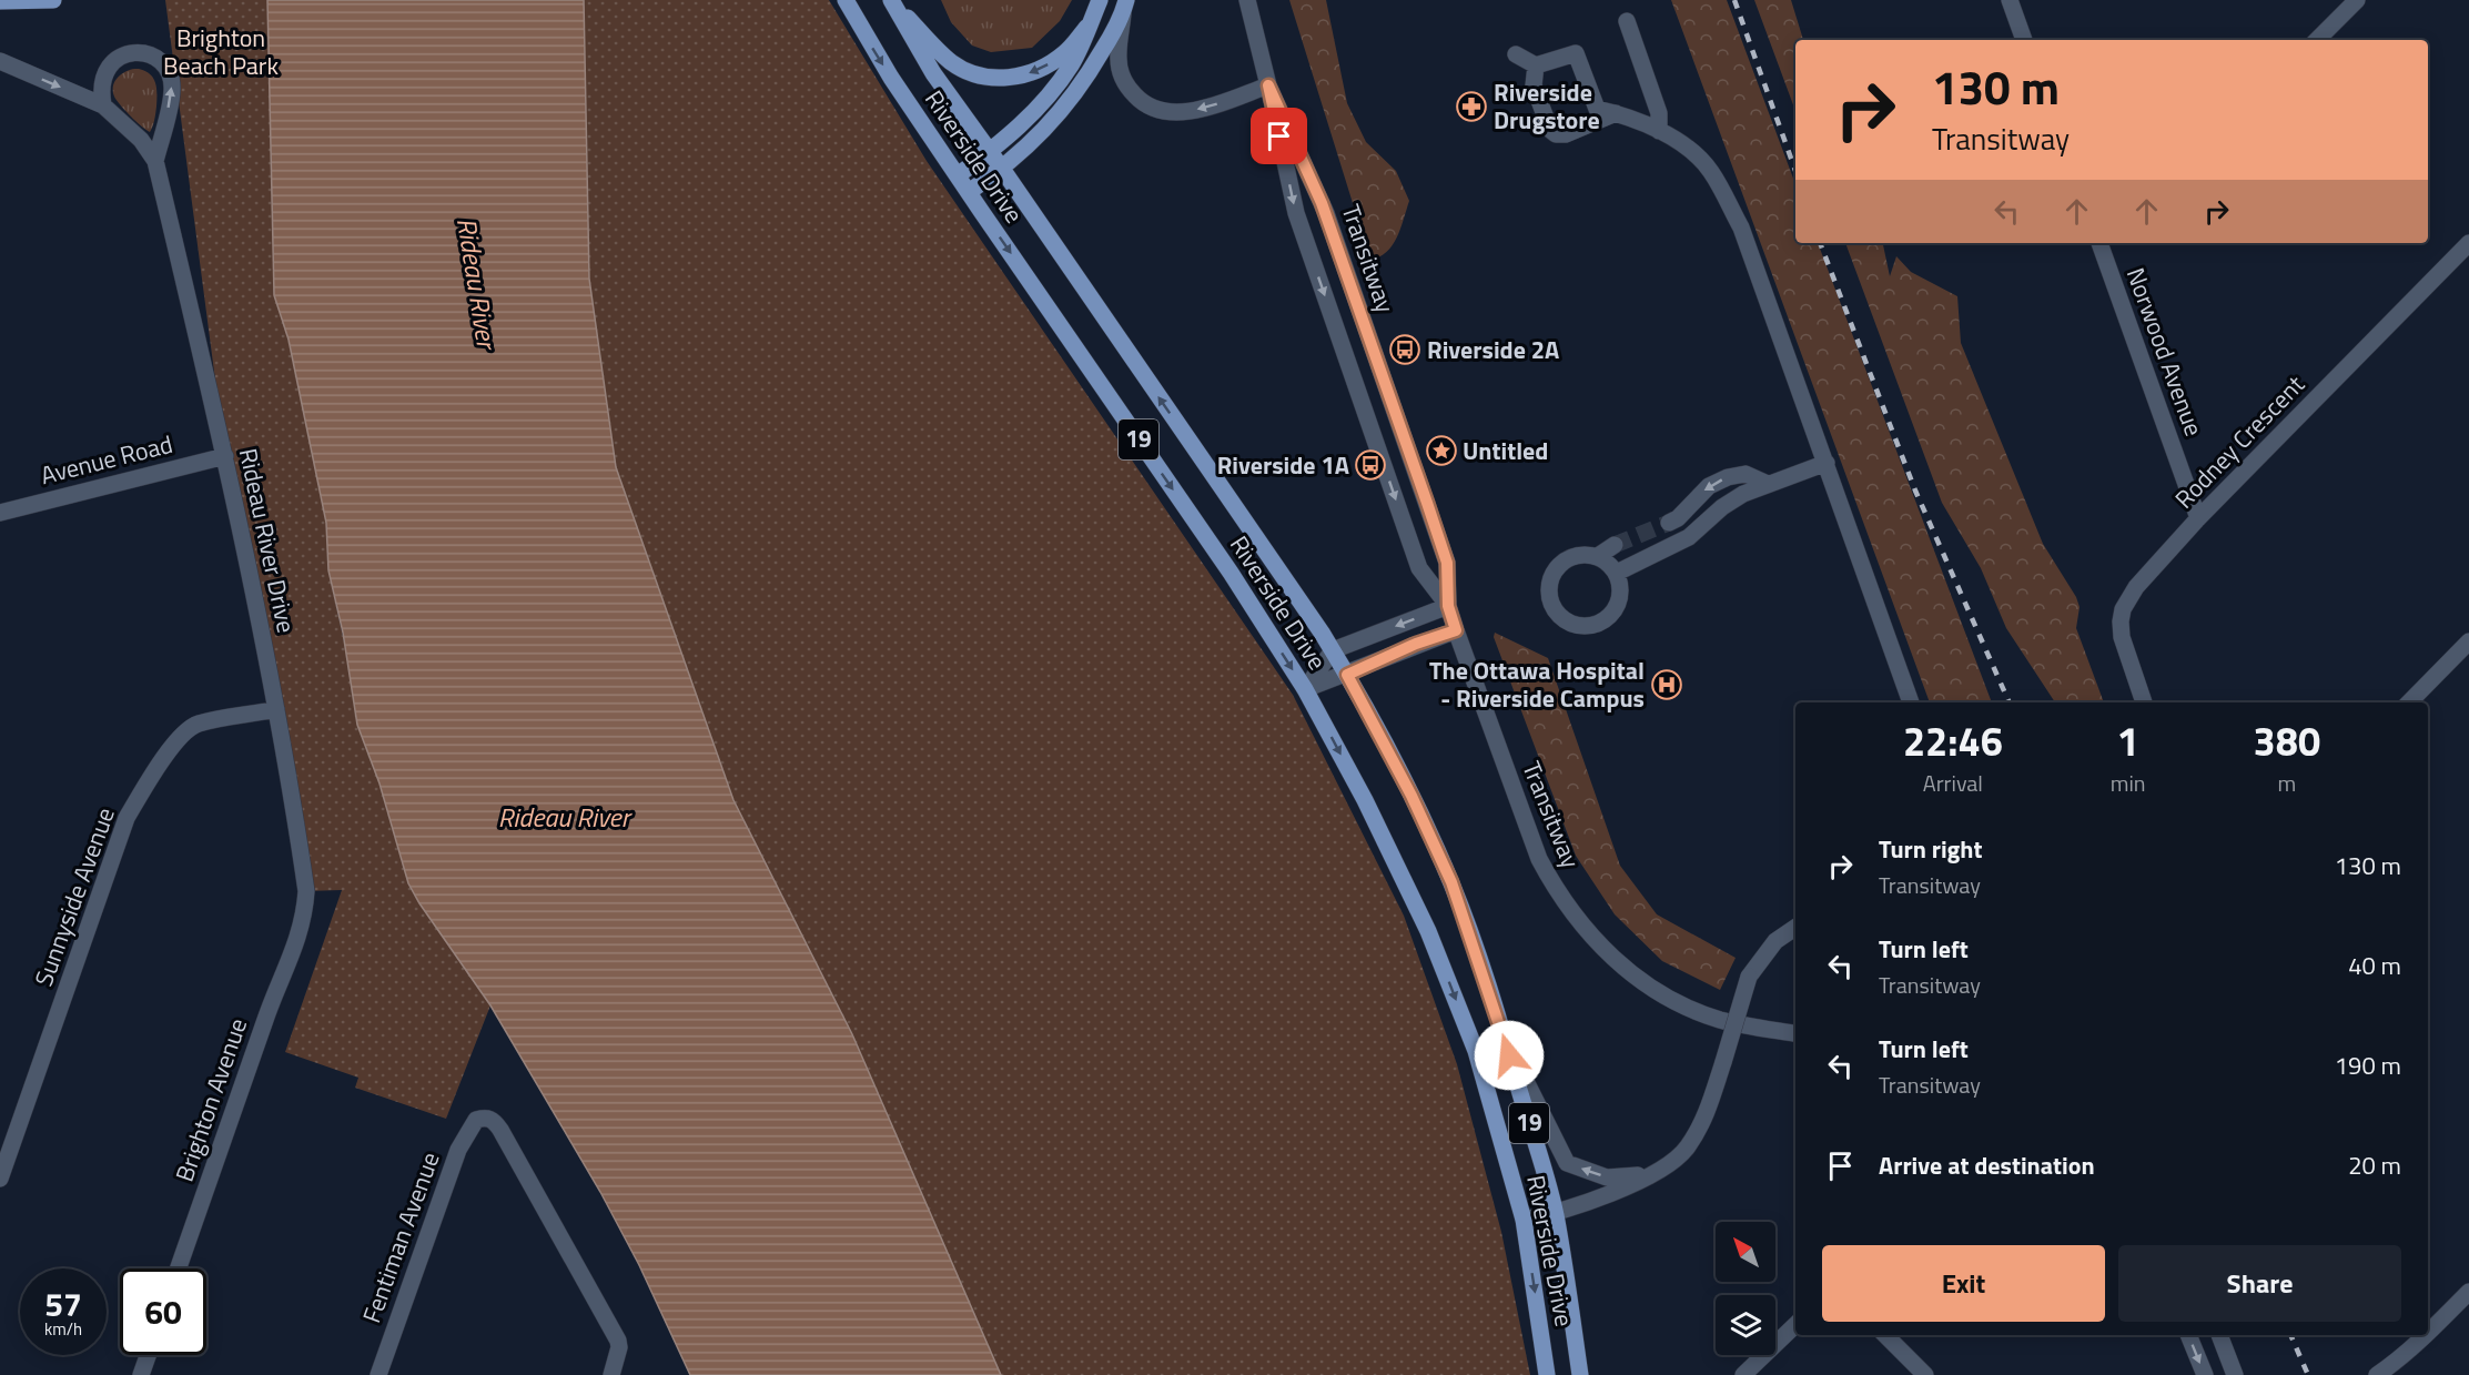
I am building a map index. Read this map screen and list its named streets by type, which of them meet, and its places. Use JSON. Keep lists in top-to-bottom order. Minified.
{"streets":{"main road":["Riverside Drive","19"],"street":["Transitway","Norwood Avenue","Rodney Crescent","Avenue Road","Rideau River Drive","Sunnyside Avenue","Brighton Avenue","Fentiman Avenue"]},"crossings":[["Norwood Avenue","Rodney Crescent"],["Avenue Road","Rideau River Drive"],["Rideau River Drive","Sunnyside Avenue"],["Rideau River Drive","Brighton Avenue"]],"water":["Rideau River"],"parks":["Brighton Beach Park"],"places":{"pharmacy":["Riverside Drugstore"],"bus stop":["Riverside 2A","Riverside 1A"],"place":["Untitled"],"hospital":["The Ottawa Hospital - Riverside Campus"]},"north":"top left","page":{"turn":["130 m","Transitway"],"eta":["22:46","Arrival","1","min","380","m"],"list":[{"name":"Turn right","note":"Transitway","value":"130 m"},{"name":"Turn left","note":"Transitway","value":"40 m"},{"name":"Turn left","note":"Transitway","value":"190 m"},{"name":"Arrive at destination","value":"20 m"}],"buttons":["Exit","Share"],"speed":"57 km/h","limit":"60"}}
